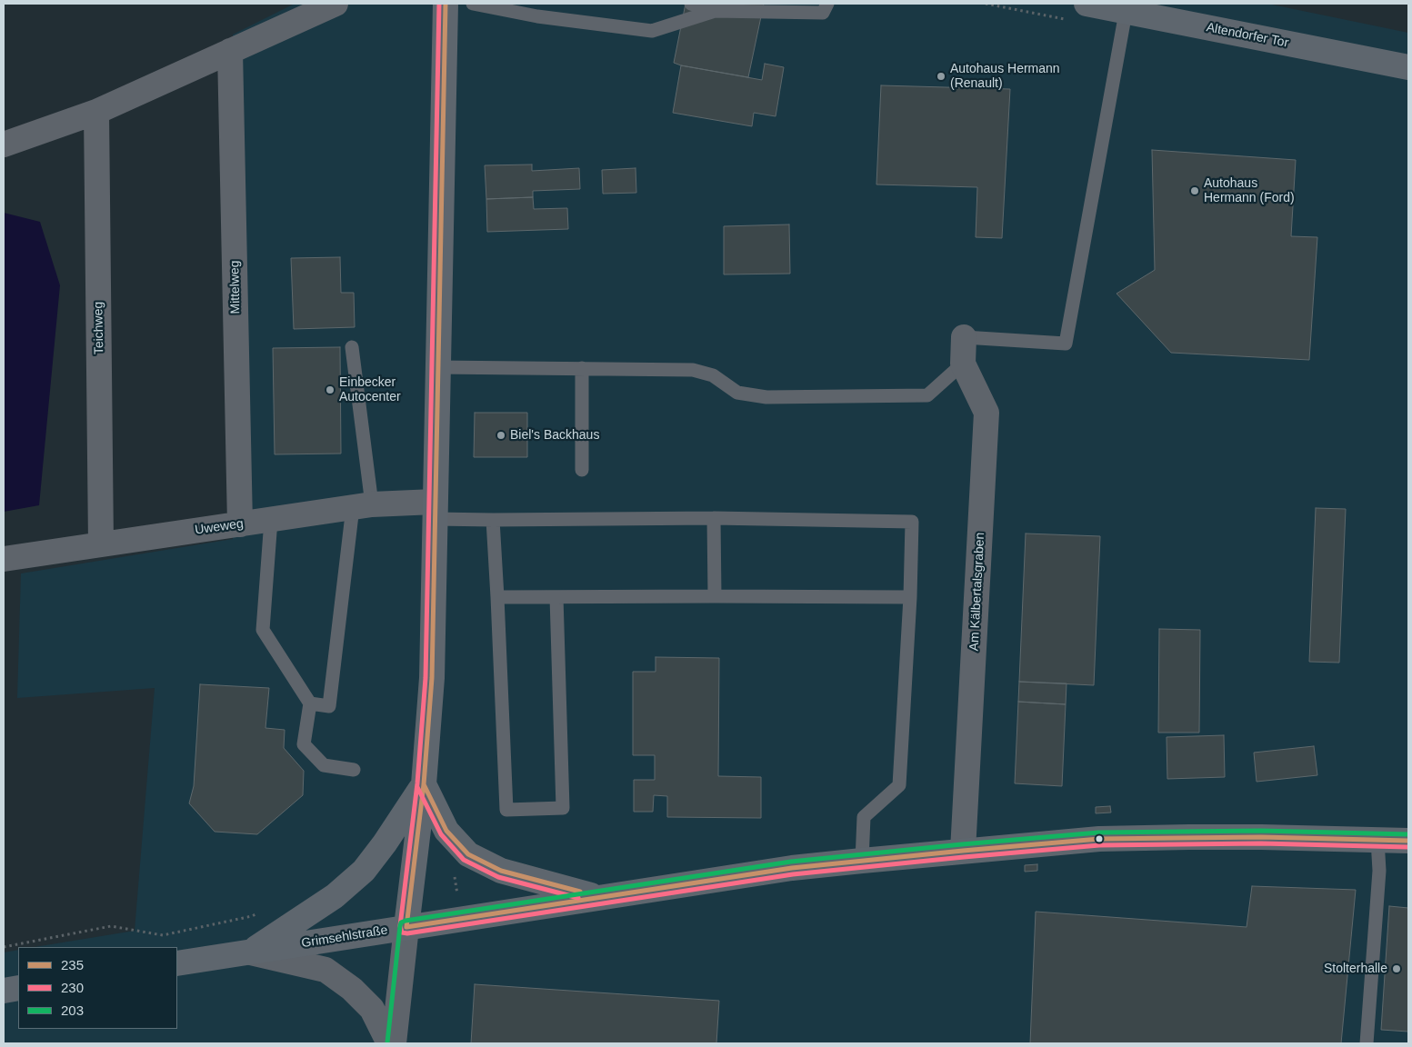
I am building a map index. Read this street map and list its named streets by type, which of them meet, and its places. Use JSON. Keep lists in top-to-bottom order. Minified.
{"streets":{"main road":["Altendorfer Tor","Grimsehlstraße"],"street":["Mittelweg","Teichweg","Uweweg","Am Kälbertalsgraben"]},"crossings":[["Mittelweg","Uweweg"],["Teichweg","Uweweg"],["Am Kälbertalsgraben","Grimsehlstraße"]],"places":["Autohaus Hermann (Renault)","Autohaus Hermann (Ford)","Einbecker Autocenter","Biel's Backhaus","Stolterhalle"],"lines":["transit line 235","transit line 230","transit line 203"],"legend":["235","230","203"]}
